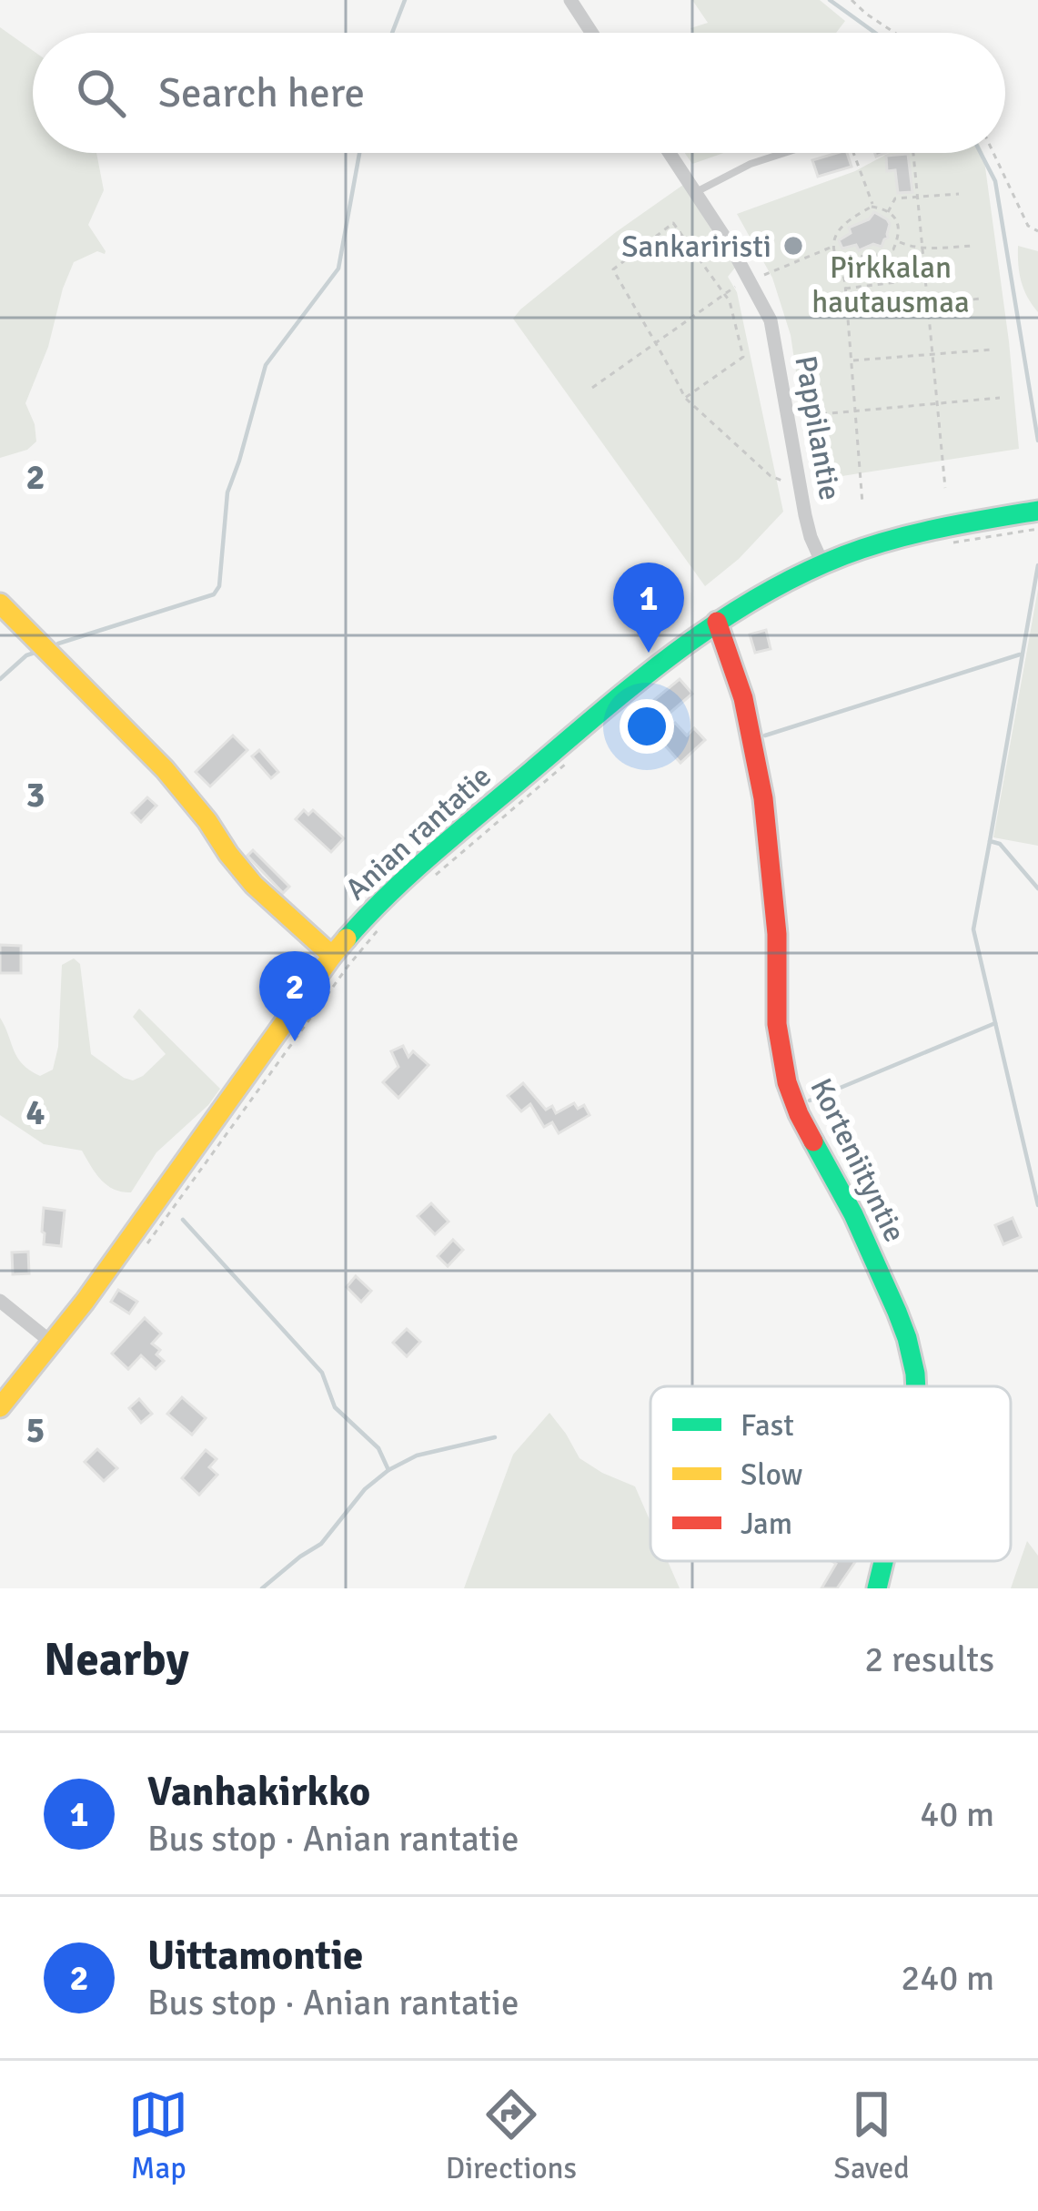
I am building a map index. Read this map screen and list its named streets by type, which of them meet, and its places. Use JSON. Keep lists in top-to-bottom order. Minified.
{"streets":{"street":["Pappilantie","Anian rantatie","Korteniityntie"]},"crossings":[["Pappilantie","Anian rantatie"],["Anian rantatie","Korteniityntie"]],"parks":["Pirkkalan hautausmaa"],"places":["Sankariristi"],"legend":["Fast","Slow","Jam"],"page":{"search":"Search here","pins":["1","2"],"heading":["Nearby","2 results"],"list":[{"mark":"1","name":"Vanhakirkko","note":"Bus stop · Anian rantatie","value":"40 m"},{"mark":"2","name":"Uittamontie","note":"Bus stop · Anian rantatie","value":"240 m"}],"nav":["Map","Directions","Saved"]},"grid":{"rows":["2","3","4","5"]}}
